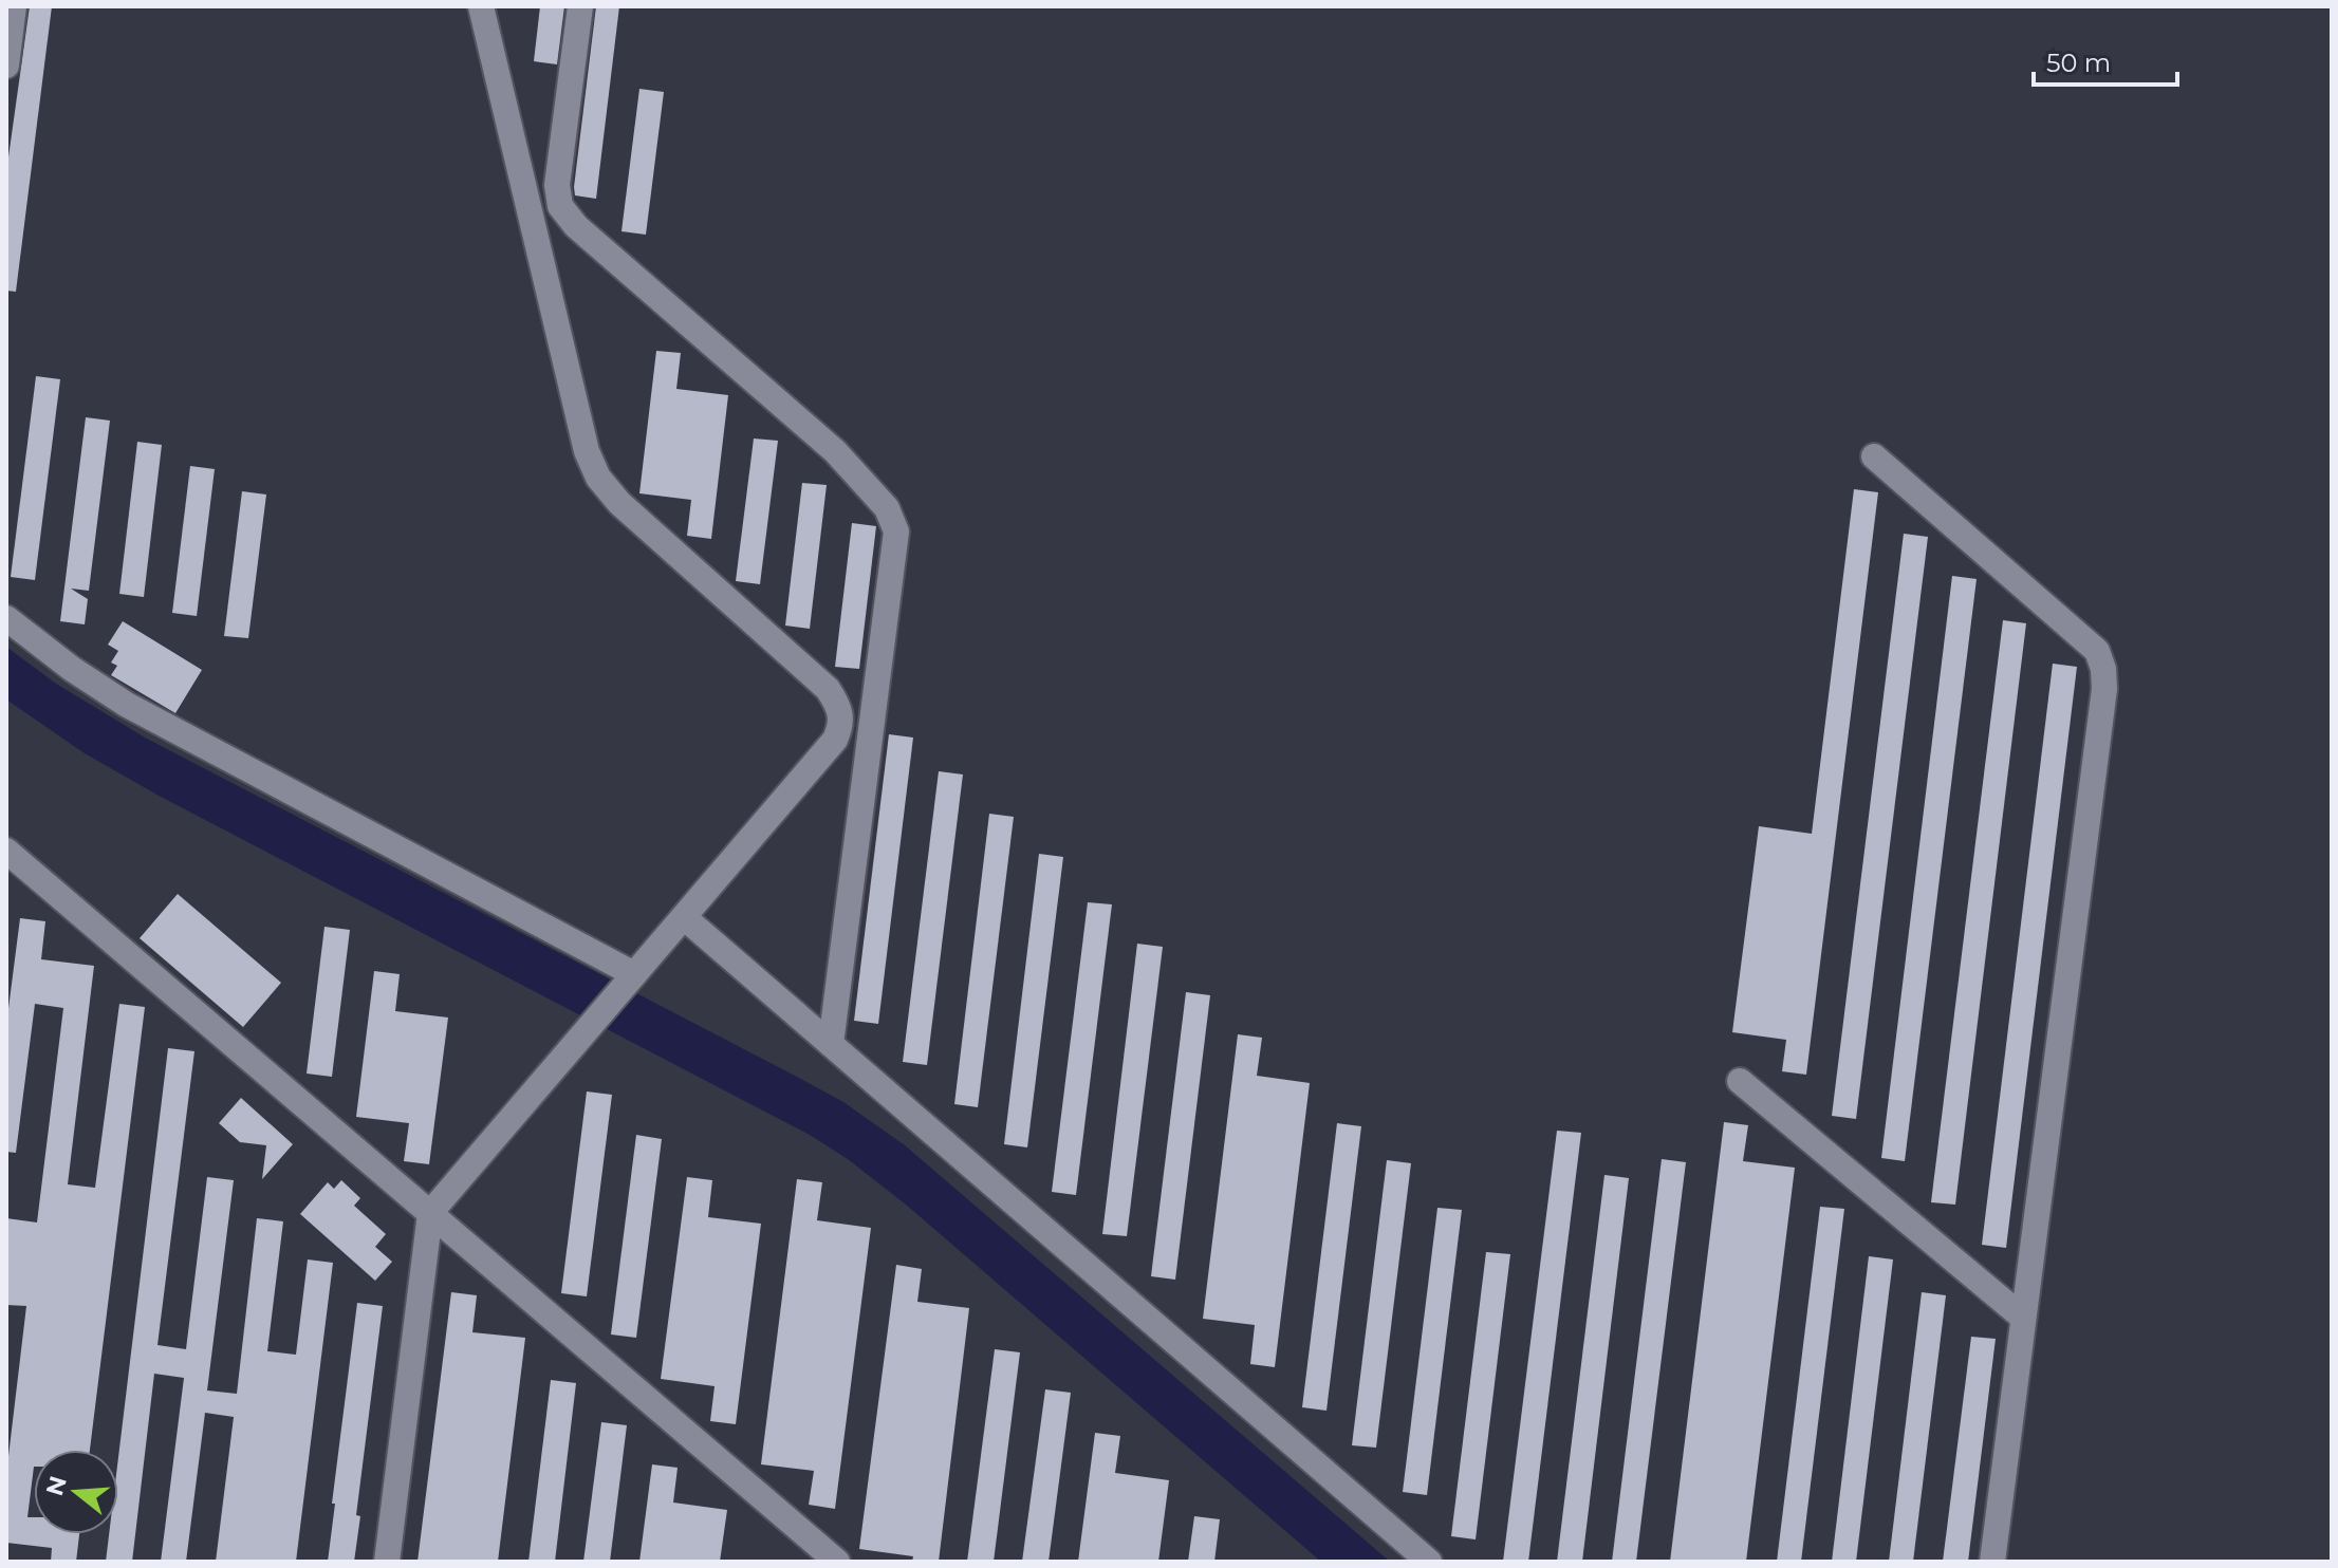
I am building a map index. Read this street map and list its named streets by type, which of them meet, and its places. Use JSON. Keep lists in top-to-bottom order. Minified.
{"scale_bar":"50 m","north":"left"}
